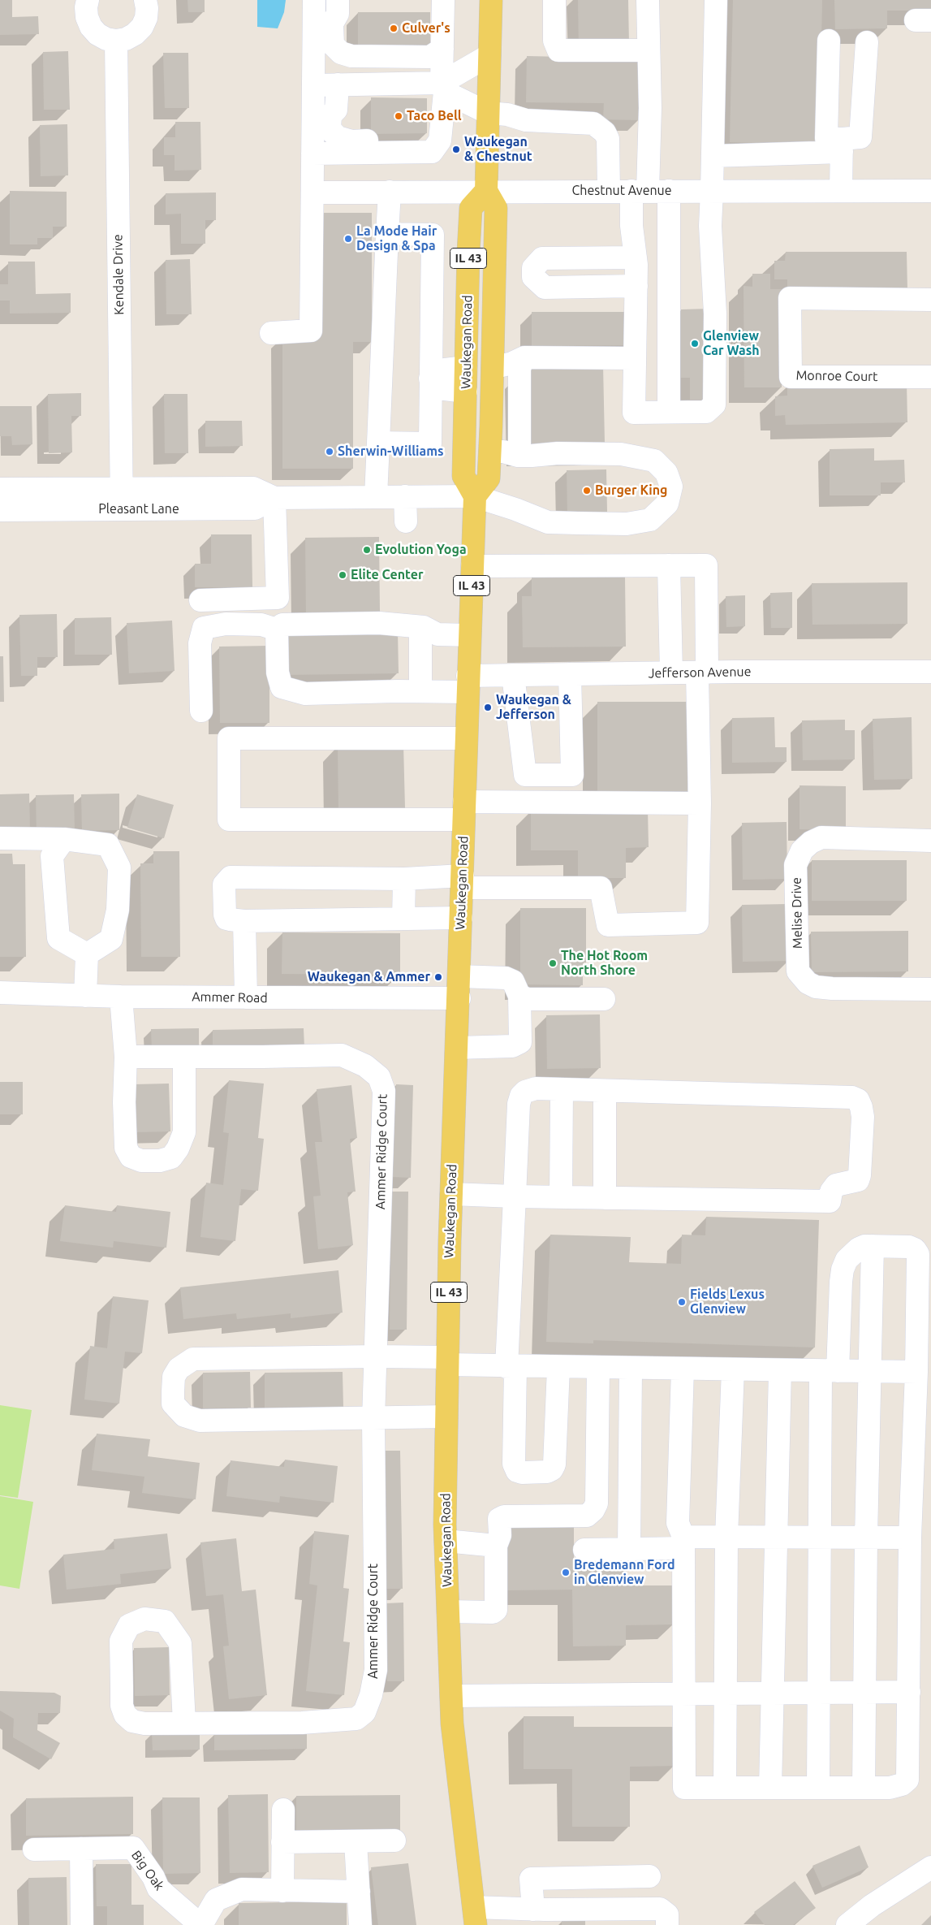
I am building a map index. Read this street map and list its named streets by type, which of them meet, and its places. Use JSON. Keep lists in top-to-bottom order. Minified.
{"streets":{"main road":["IL 43","Waukegan Road"],"street":["Chestnut Avenue","Kendale Drive","Monroe Court","Pleasant Lane","Jefferson Avenue","Melise Drive","Ammer Road","Ammer Ridge Court","Big Oak"]},"crossings":[["Chestnut Avenue","Waukegan Road"],["Kendale Drive","Pleasant Lane"],["Waukegan Road","Pleasant Lane"],["Waukegan Road","Jefferson Avenue"],["Waukegan Road","Ammer Road"]],"places":["Culver's","Taco Bell","Waukegan & Chestnut","La Mode Hair Design & Spa","Glenview Car Wash","Sherwin-Williams","Burger King","Evolution Yoga","Elite Center","Waukegan & Jefferson","The Hot Room North Shore","Waukegan & Ammer","Fields Lexus Glenview","Bredemann Ford in Glenview"]}
